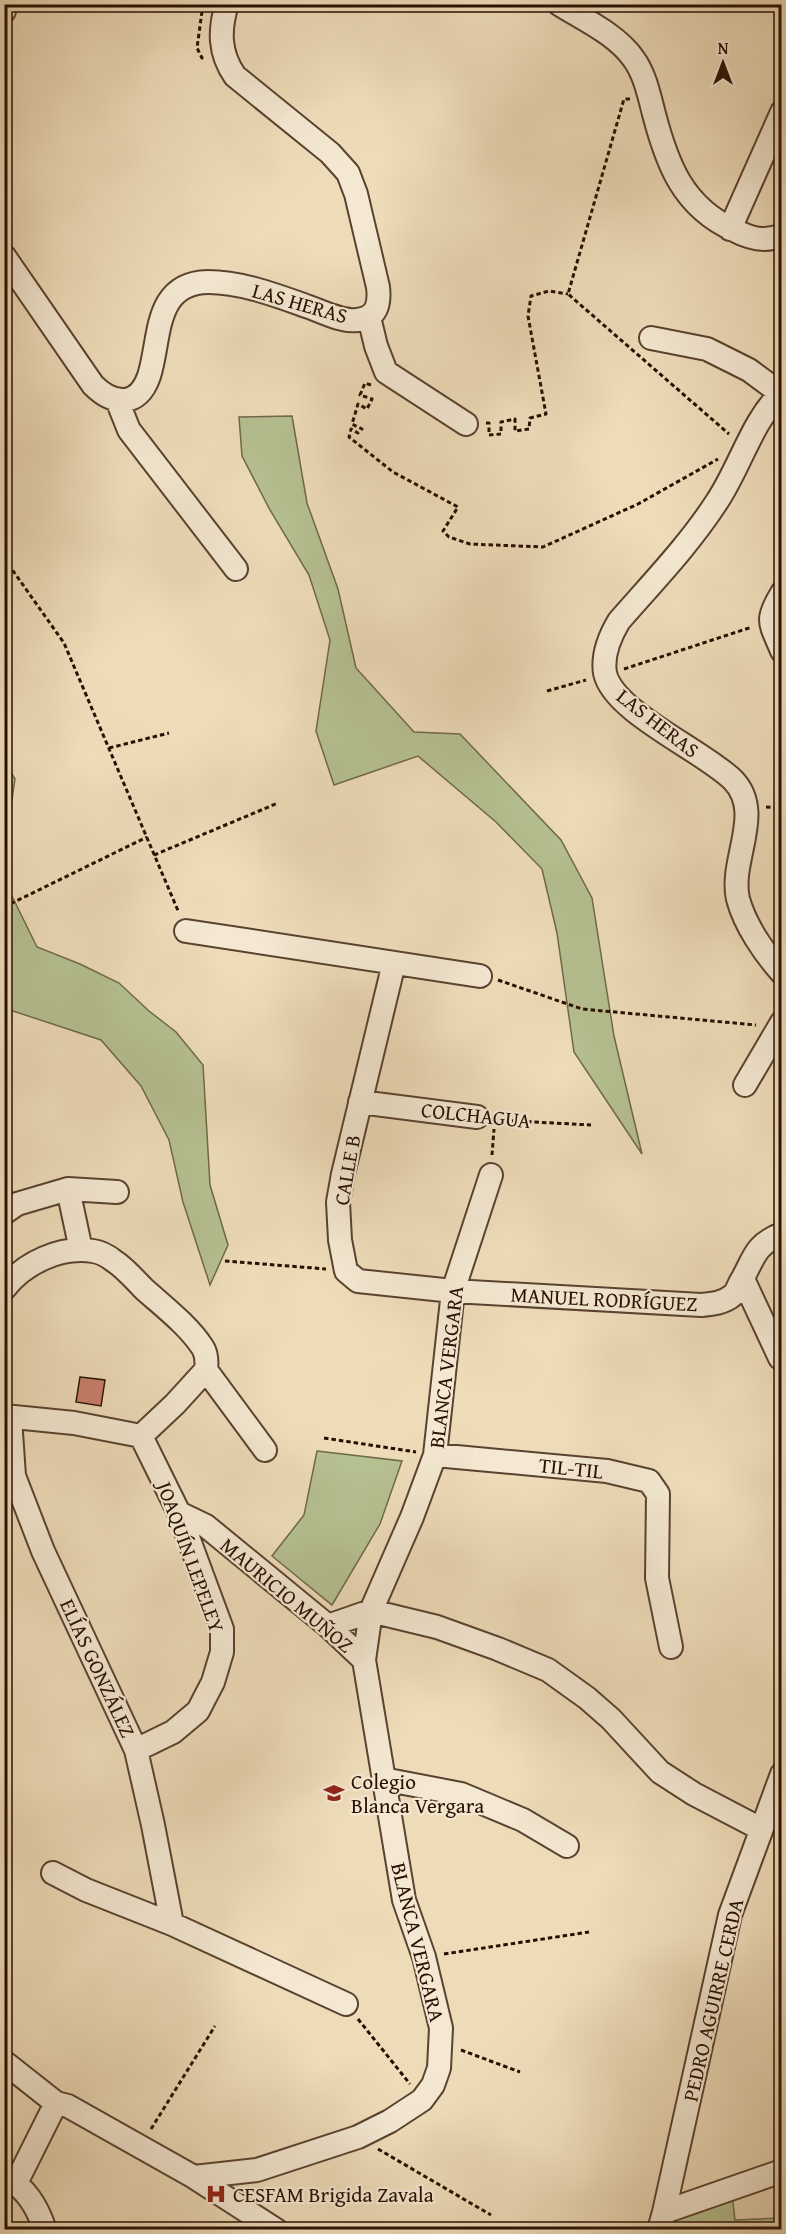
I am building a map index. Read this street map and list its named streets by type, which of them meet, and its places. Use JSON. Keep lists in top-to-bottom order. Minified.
{"streets":{"street":["LAS HERAS","COLCHAGUA","CALLE B","MANUEL RODRÍGUEZ","BLANCA VERGARA","TIL-TIL","JOAQUÍN LEPELEY","MAURICIO MUÑOZ","ELÍAS GONZÁLEZ","PEDRO AGUIRRE CERDA"]},"crossings":[["COLCHAGUA","CALLE B"],["MANUEL RODRÍGUEZ","BLANCA VERGARA"],["BLANCA VERGARA","TIL-TIL"],["BLANCA VERGARA","MAURICIO MUÑOZ"],["JOAQUÍN LEPELEY","MAURICIO MUÑOZ"],["JOAQUÍN LEPELEY","ELÍAS GONZÁLEZ"]],"places":{"school or university":["Colegio Blanca Vergara"],"hospital":["CESFAM Brigida Zavala"]},"north":"top"}
